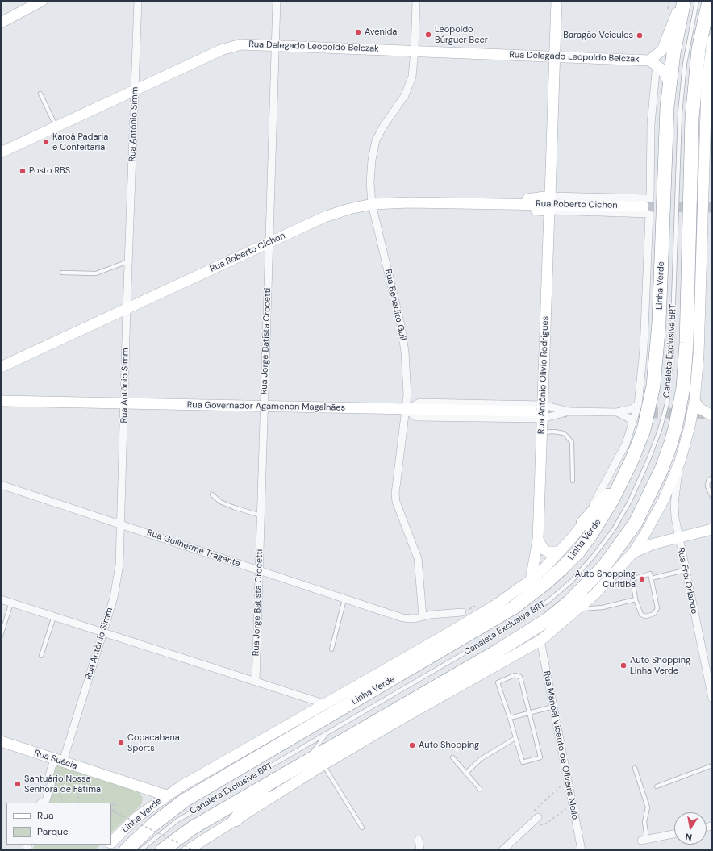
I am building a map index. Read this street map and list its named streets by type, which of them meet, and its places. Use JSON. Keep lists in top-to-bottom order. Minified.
{"streets":{"highway":["Linha Verde"],"street":["Rua Delegado Leopoldo Belczak","Rua Antônio Simm","Rua Roberto Cichon","Rua Benedito Guil","Rua Jorge Batista Crocetti","Rua Antônio Olívio Rodrigues","Rua Governador Agamenon Magalhães","Rua Guilherme Tragante","Rua Frei Orlando","Rua Manoel Vicente de Oliveira Mello","Rua Suécia"],"lane":["Canaleta Exclusiva BRT"]},"crossings":[["Rua Delegado Leopoldo Belczak","Rua Antônio Simm"],["Rua Delegado Leopoldo Belczak","Linha Verde"],["Rua Delegado Leopoldo Belczak","Rua Benedito Guil"],["Rua Delegado Leopoldo Belczak","Rua Jorge Batista Crocetti"],["Rua Antônio Simm","Rua Roberto Cichon"],["Rua Antônio Simm","Rua Governador Agamenon Magalhães"],["Rua Antônio Simm","Rua Guilherme Tragante"],["Rua Antônio Simm","Rua Suécia"],["Rua Roberto Cichon","Linha Verde"],["Rua Roberto Cichon","Rua Benedito Guil"],["Rua Roberto Cichon","Rua Jorge Batista Crocetti"],["Linha Verde","Rua Antônio Olívio Rodrigues"],["Linha Verde","Rua Suécia"],["Rua Benedito Guil","Rua Governador Agamenon Magalhães"],["Rua Benedito Guil","Rua Guilherme Tragante"],["Rua Jorge Batista Crocetti","Rua Governador Agamenon Magalhães"],["Rua Jorge Batista Crocetti","Rua Guilherme Tragante"]],"places":["Avenida","Leopoldo Búrguer Beer","Baragão Veículos","Karoá Padaria e Confeitaria","Posto RBS","Auto Shopping Curitiba","Auto Shopping Linha Verde","Copacabana Sports","Auto Shopping","Santuário Nossa Senhora de Fátima"],"legend":["Rua","Parque"],"north":"bottom"}
